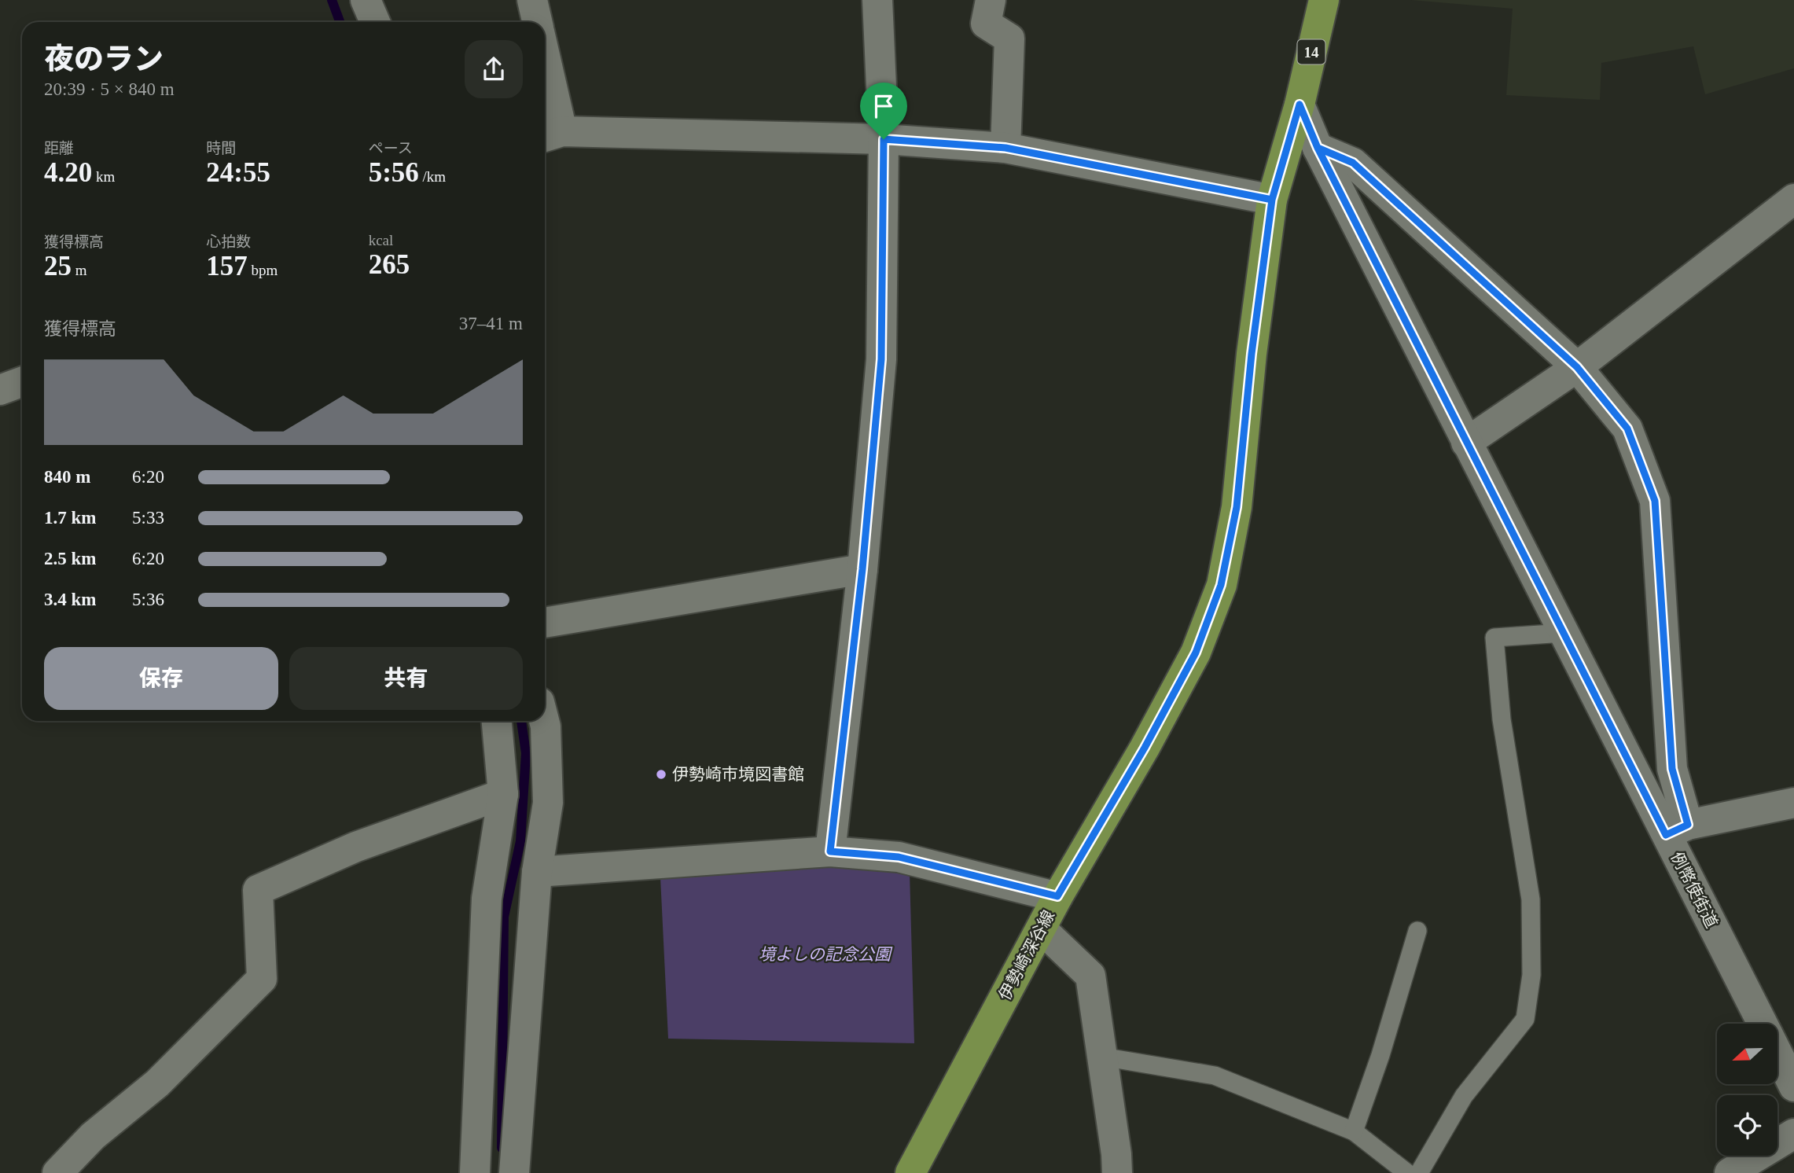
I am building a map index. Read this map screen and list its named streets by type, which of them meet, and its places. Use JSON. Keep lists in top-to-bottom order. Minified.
{"streets":{"main road":["14","伊勢崎深谷線"],"street":["例幣使街道"]},"crossings":[["14","例幣使街道"],["14","伊勢崎深谷線"],["例幣使街道","伊勢崎深谷線"]],"parks":["境よしの記念公園"],"places":["伊勢崎市境図書館"],"north":"left","page":{"heading":["夜のラン","20:39 · 5 × 840 m"],"stats":[["距離","4.20 km"],["時間","24:55"],["ペース","5:56 /km"],["獲得標高","25 m"],["心拍数","157 bpm"],["kcal","265"]],"chart":["獲得標高","37–41 m"],"list":[{"name":"840 m","note":"6:20"},{"name":"1.7 km","note":"5:33"},{"name":"2.5 km","note":"6:20"},{"name":"3.4 km","note":"5:36"}],"buttons":["保存","共有"]}}
